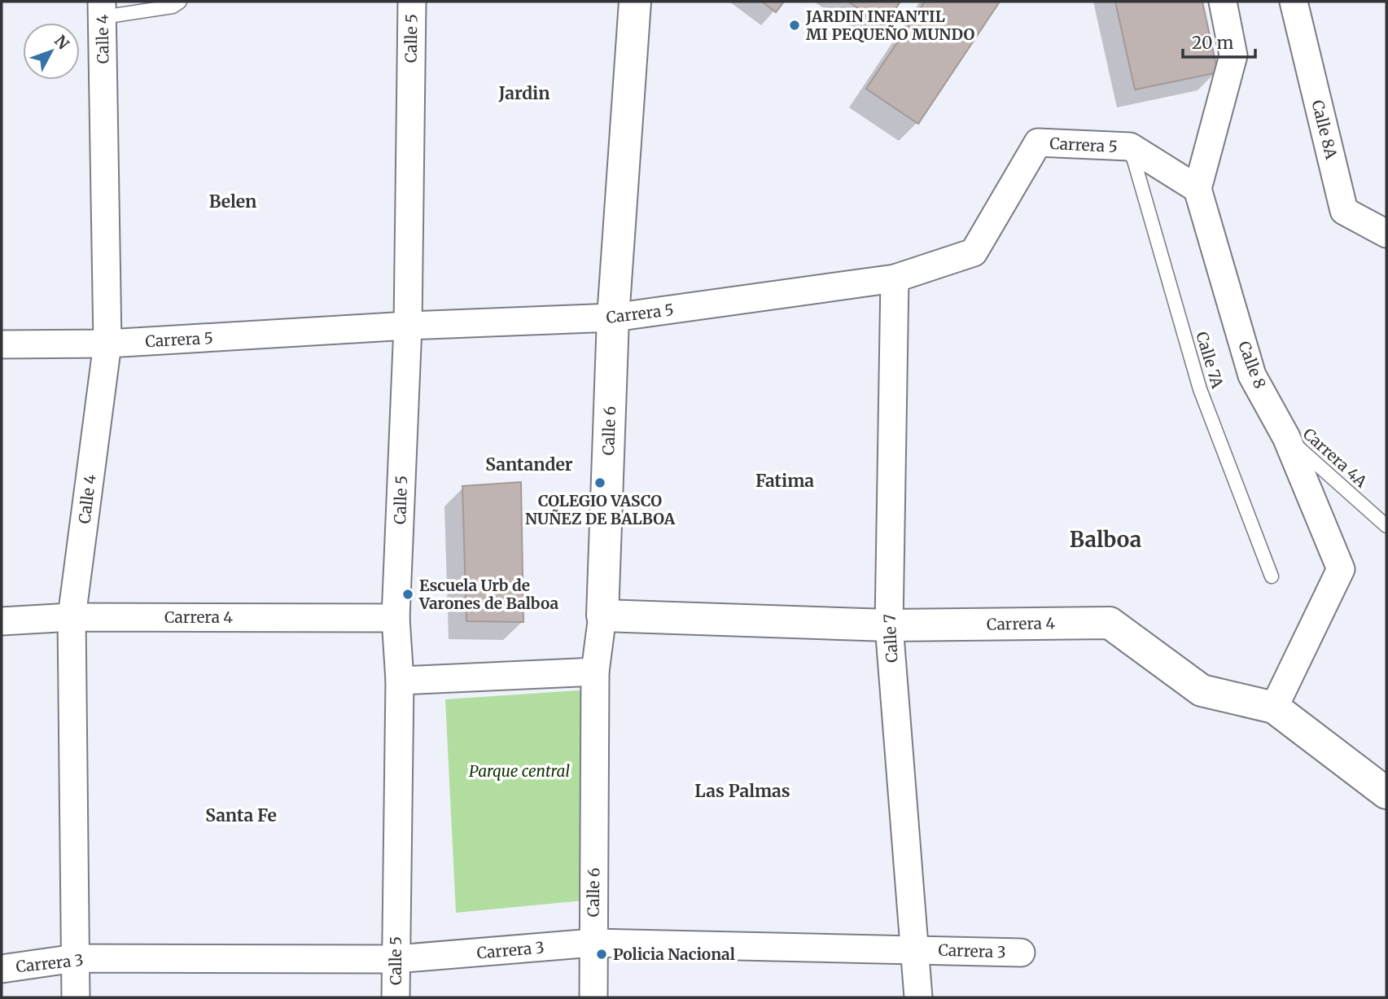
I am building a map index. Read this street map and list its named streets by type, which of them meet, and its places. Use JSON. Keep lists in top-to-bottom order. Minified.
{"streets":{"street":["Calle 5","Calle 4","Calle 8A","Carrera 5","Calle 8","Calle 6","Carrera 4","Calle 7","Carrera 3"],"lane":["Calle 7A","Carrera 4A"]},"crossings":[["Calle 5","Carrera 5"],["Calle 5","Carrera 4"],["Calle 5","Carrera 3"],["Calle 4","Carrera 5"],["Calle 4","Carrera 4"],["Calle 4","Carrera 3"],["Carrera 5","Calle 7A"],["Carrera 5","Calle 8"],["Carrera 5","Calle 6"],["Carrera 5","Calle 7"],["Calle 8","Carrera 4A"],["Calle 8","Carrera 4"],["Calle 6","Carrera 4"],["Calle 6","Carrera 3"],["Carrera 4","Calle 7"],["Calle 7","Carrera 3"]],"districts":["Jardin","Belen","Santander","Fatima","Balboa","Las Palmas","Santa Fe"],"parks":["Parque central"],"places":["JARDIN INFANTIL MI PEQUEÑO MUNDO","COLEGIO VASCO NUÑEZ DE BALBOA","Escuela Urb de Varones de Balboa","Policia Nacional"],"scale_bar":"20 m","north":"top right"}
